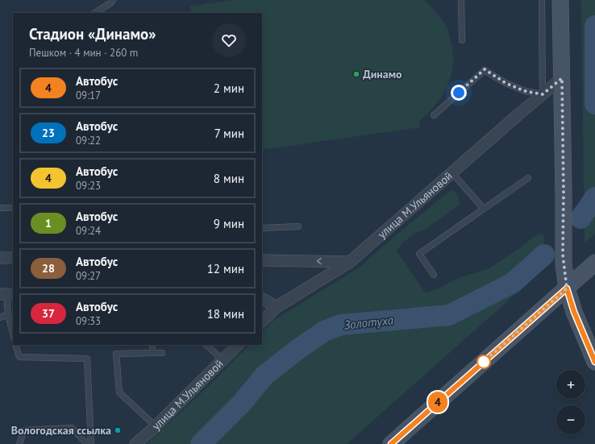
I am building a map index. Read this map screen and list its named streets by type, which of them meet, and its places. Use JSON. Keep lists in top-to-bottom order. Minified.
{"streets":{"street":["улица М.Ульяновой"]},"water":["Золотуха"],"places":["Динамо","Вологодская ссылка"],"lines":["bus line 4"],"page":{"on_map":"4","heading":["Стадион «Динамо»","Пешком · 4 мин · 260 m"],"list":[{"mark":"4","name":"Автобус","note":"09:17","value":"2 мин"},{"mark":"23","name":"Автобус","note":"09:22","value":"7 мин"},{"mark":"4","name":"Автобус","note":"09:23","value":"8 мин"},{"mark":"1","name":"Автобус","note":"09:24","value":"9 мин"},{"mark":"28","name":"Автобус","note":"09:27","value":"12 мин"},{"mark":"37","name":"Автобус","note":"09:33","value":"18 мин"}],"map_buttons":["+","−"]}}
